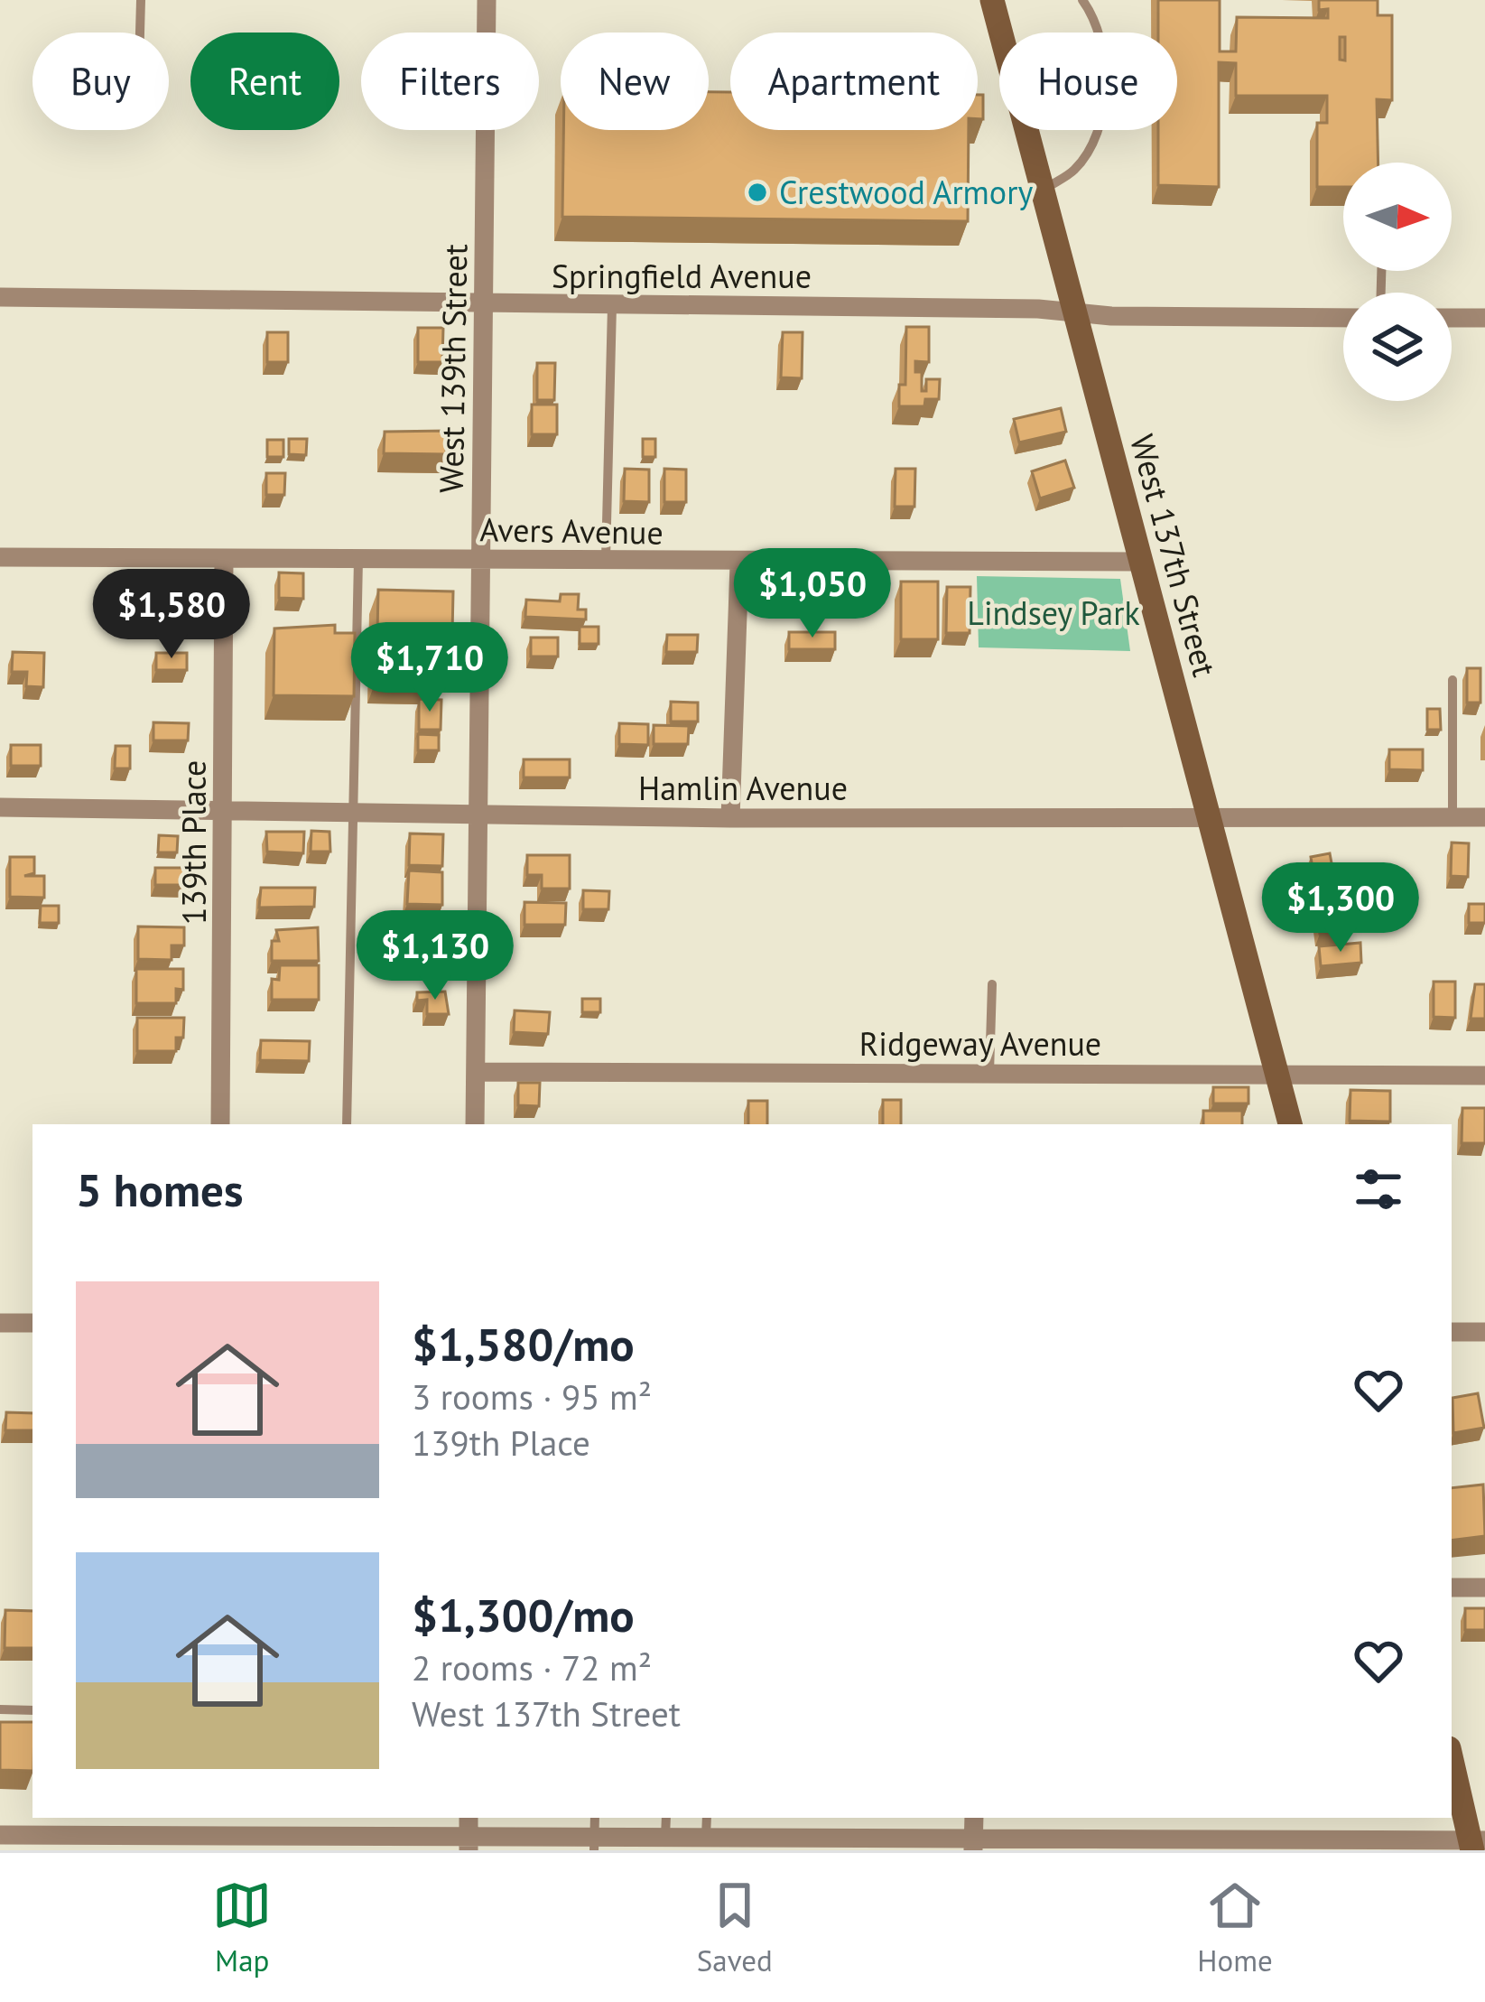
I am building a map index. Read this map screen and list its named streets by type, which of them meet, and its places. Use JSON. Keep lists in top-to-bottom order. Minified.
{"streets":{"main road":["West 137th Street"],"street":["Springfield Avenue","West 139th Street","Avers Avenue","Hamlin Avenue","139th Place","Ridgeway Avenue"]},"crossings":[["Springfield Avenue","West 139th Street"],["Springfield Avenue","West 137th Street"],["West 139th Street","Avers Avenue"],["West 139th Street","Hamlin Avenue"],["West 139th Street","Ridgeway Avenue"],["Avers Avenue","West 137th Street"],["Avers Avenue","139th Place"],["West 137th Street","Hamlin Avenue"],["West 137th Street","Ridgeway Avenue"],["Hamlin Avenue","139th Place"]],"parks":["Lindsey Park"],"places":["Crestwood Armory"],"north":"right","page":{"chip":["Buy","Rent","Filters","New","Apartment","House"],"price":["$1,050","$1,580","$1,710","$1,300","$1,130"],"heading":"5 homes","list":[{"name":"$1,580/mo","note":"3 rooms · 95 m² · 139th Place"},{"name":"$1,300/mo","note":"2 rooms · 72 m² · West 137th Street"}],"tabs":["Map","Saved","Home"]}}
